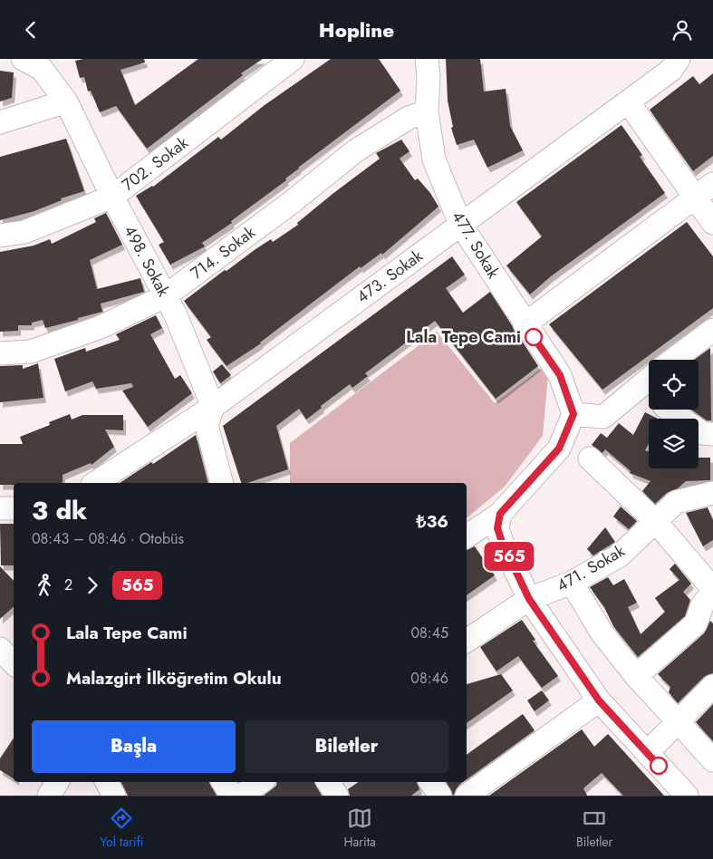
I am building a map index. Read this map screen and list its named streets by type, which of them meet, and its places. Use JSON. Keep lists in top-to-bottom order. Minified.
{"streets":{"street":["702. Sokak","477. Sokak","714. Sokak","498. Sokak","473. Sokak","471. Sokak"]},"crossings":[["702. Sokak","498. Sokak"],["477. Sokak","714. Sokak"],["477. Sokak","473. Sokak"],["714. Sokak","498. Sokak"],["498. Sokak","473. Sokak"]],"places":["Lala Tepe Cami"],"lines":["bus line 565"],"page":{"header":"Hopline","on_map":"565","heading":["3 dk","08:43 – 08:46 · Otobüs","₺36"],"legs":["2","565"],"list":[{"name":"Lala Tepe Cami","value":"08:45"},{"name":"Malazgirt İlköğretim Okulu","value":"08:46"}],"buttons":["Başla","Biletler"],"tabs":["Yol tarifi","Harita","Biletler"]}}
